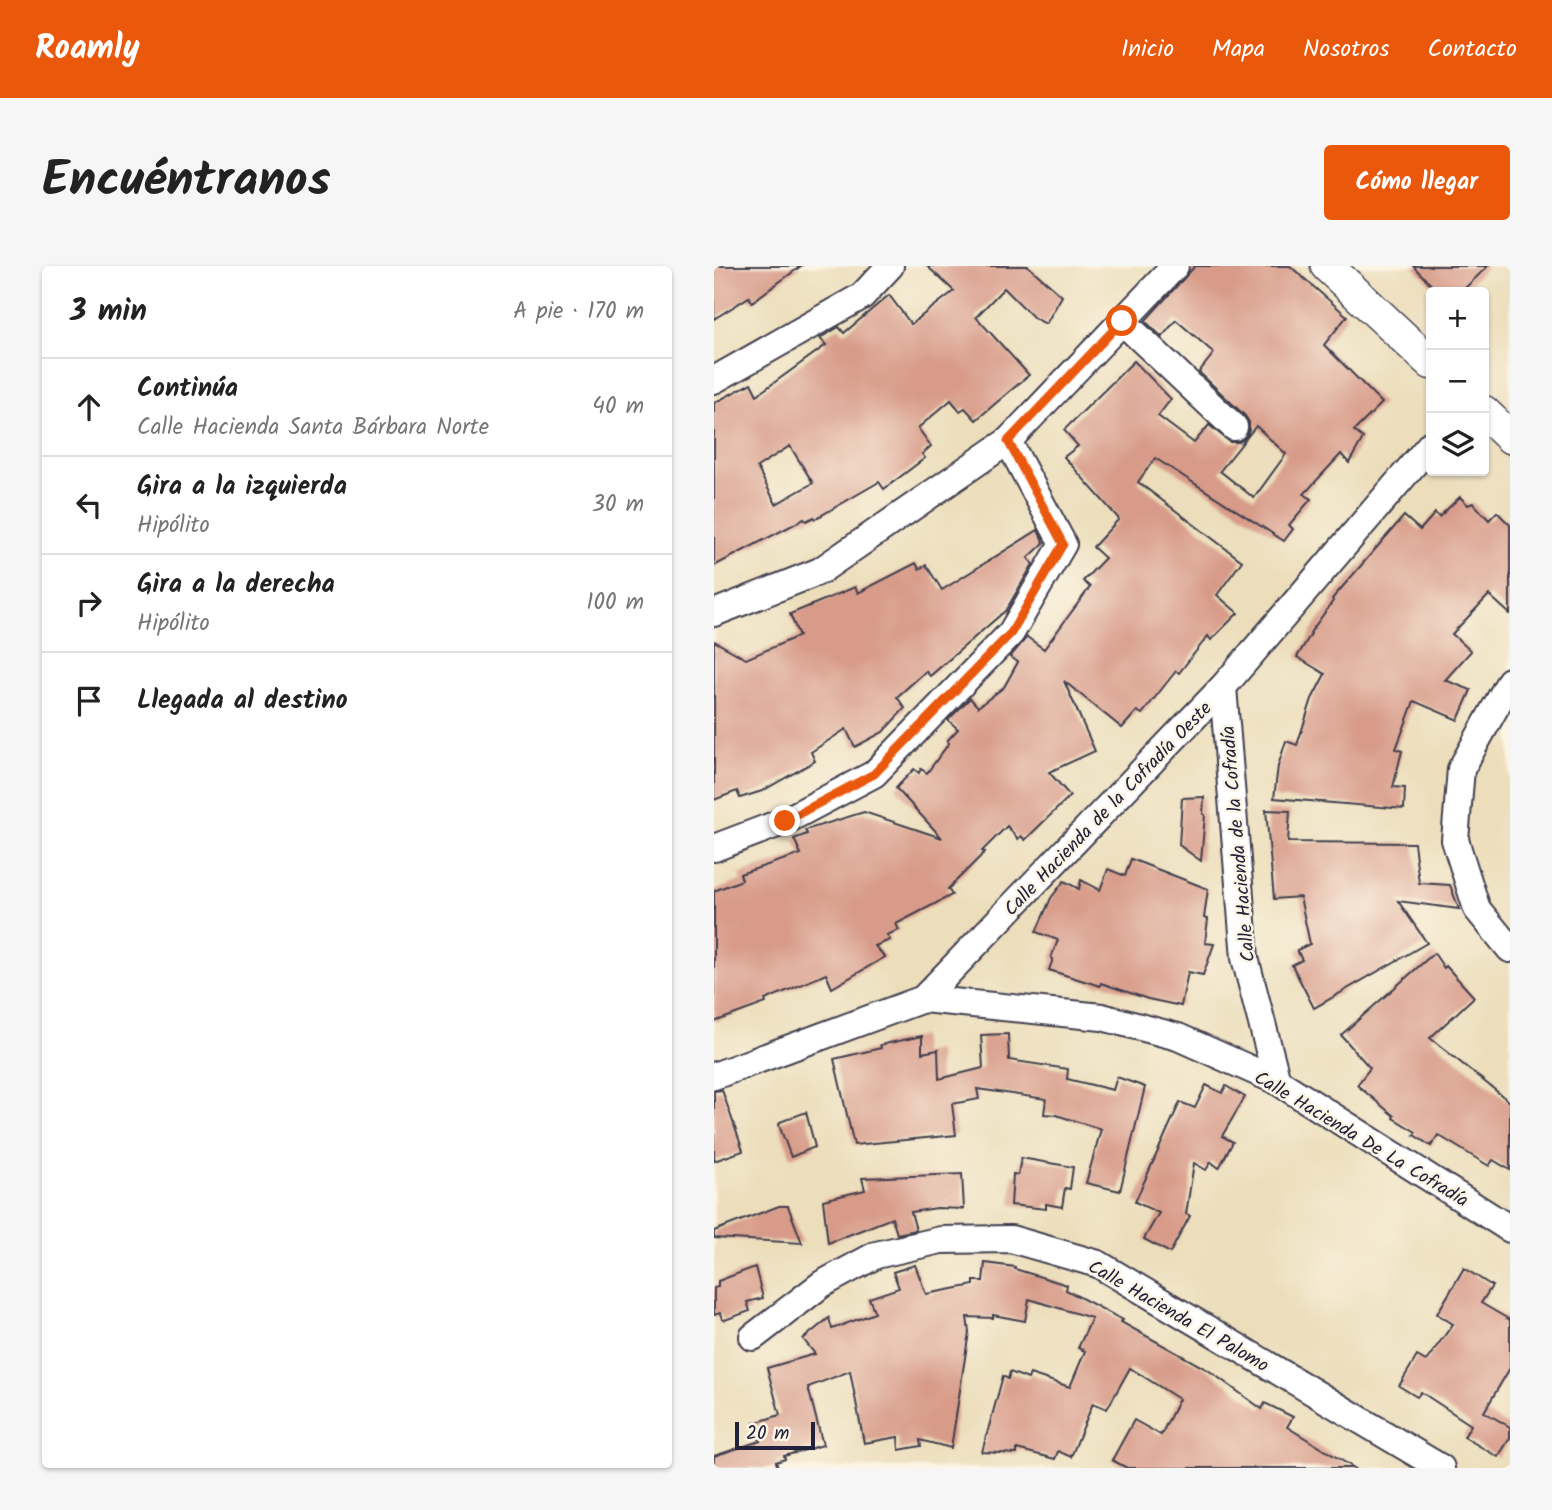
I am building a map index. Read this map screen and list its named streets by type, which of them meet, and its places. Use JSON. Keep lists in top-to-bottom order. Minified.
{"streets":{"street":["Calle Hacienda de la Cofradía Oeste","Calle Hacienda de la Cofradía","Calle Hacienda De La Cofradía","Calle Hacienda El Palomo"]},"crossings":[["Calle Hacienda de la Cofradía Oeste","Calle Hacienda de la Cofradía"],["Calle Hacienda de la Cofradía Oeste","Calle Hacienda De La Cofradía"],["Calle Hacienda de la Cofradía","Calle Hacienda De La Cofradía"]],"scale_bar":"20 m","page":{"header":"Roamly","nav":["Inicio","Mapa","Nosotros","Contacto"],"title":"Encuéntranos","buttons":"Cómo llegar","heading":["3 min","A pie · 170 m"],"map_buttons":["+","−"],"list":[["Continúa","Calle Hacienda Santa Bárbara Norte","40 m"],["Gira a la izquierda","Hipólito","30 m"],["Gira a la derecha","Hipólito","100 m"],"Llegada al destino"],"scale":"20 m"}}
